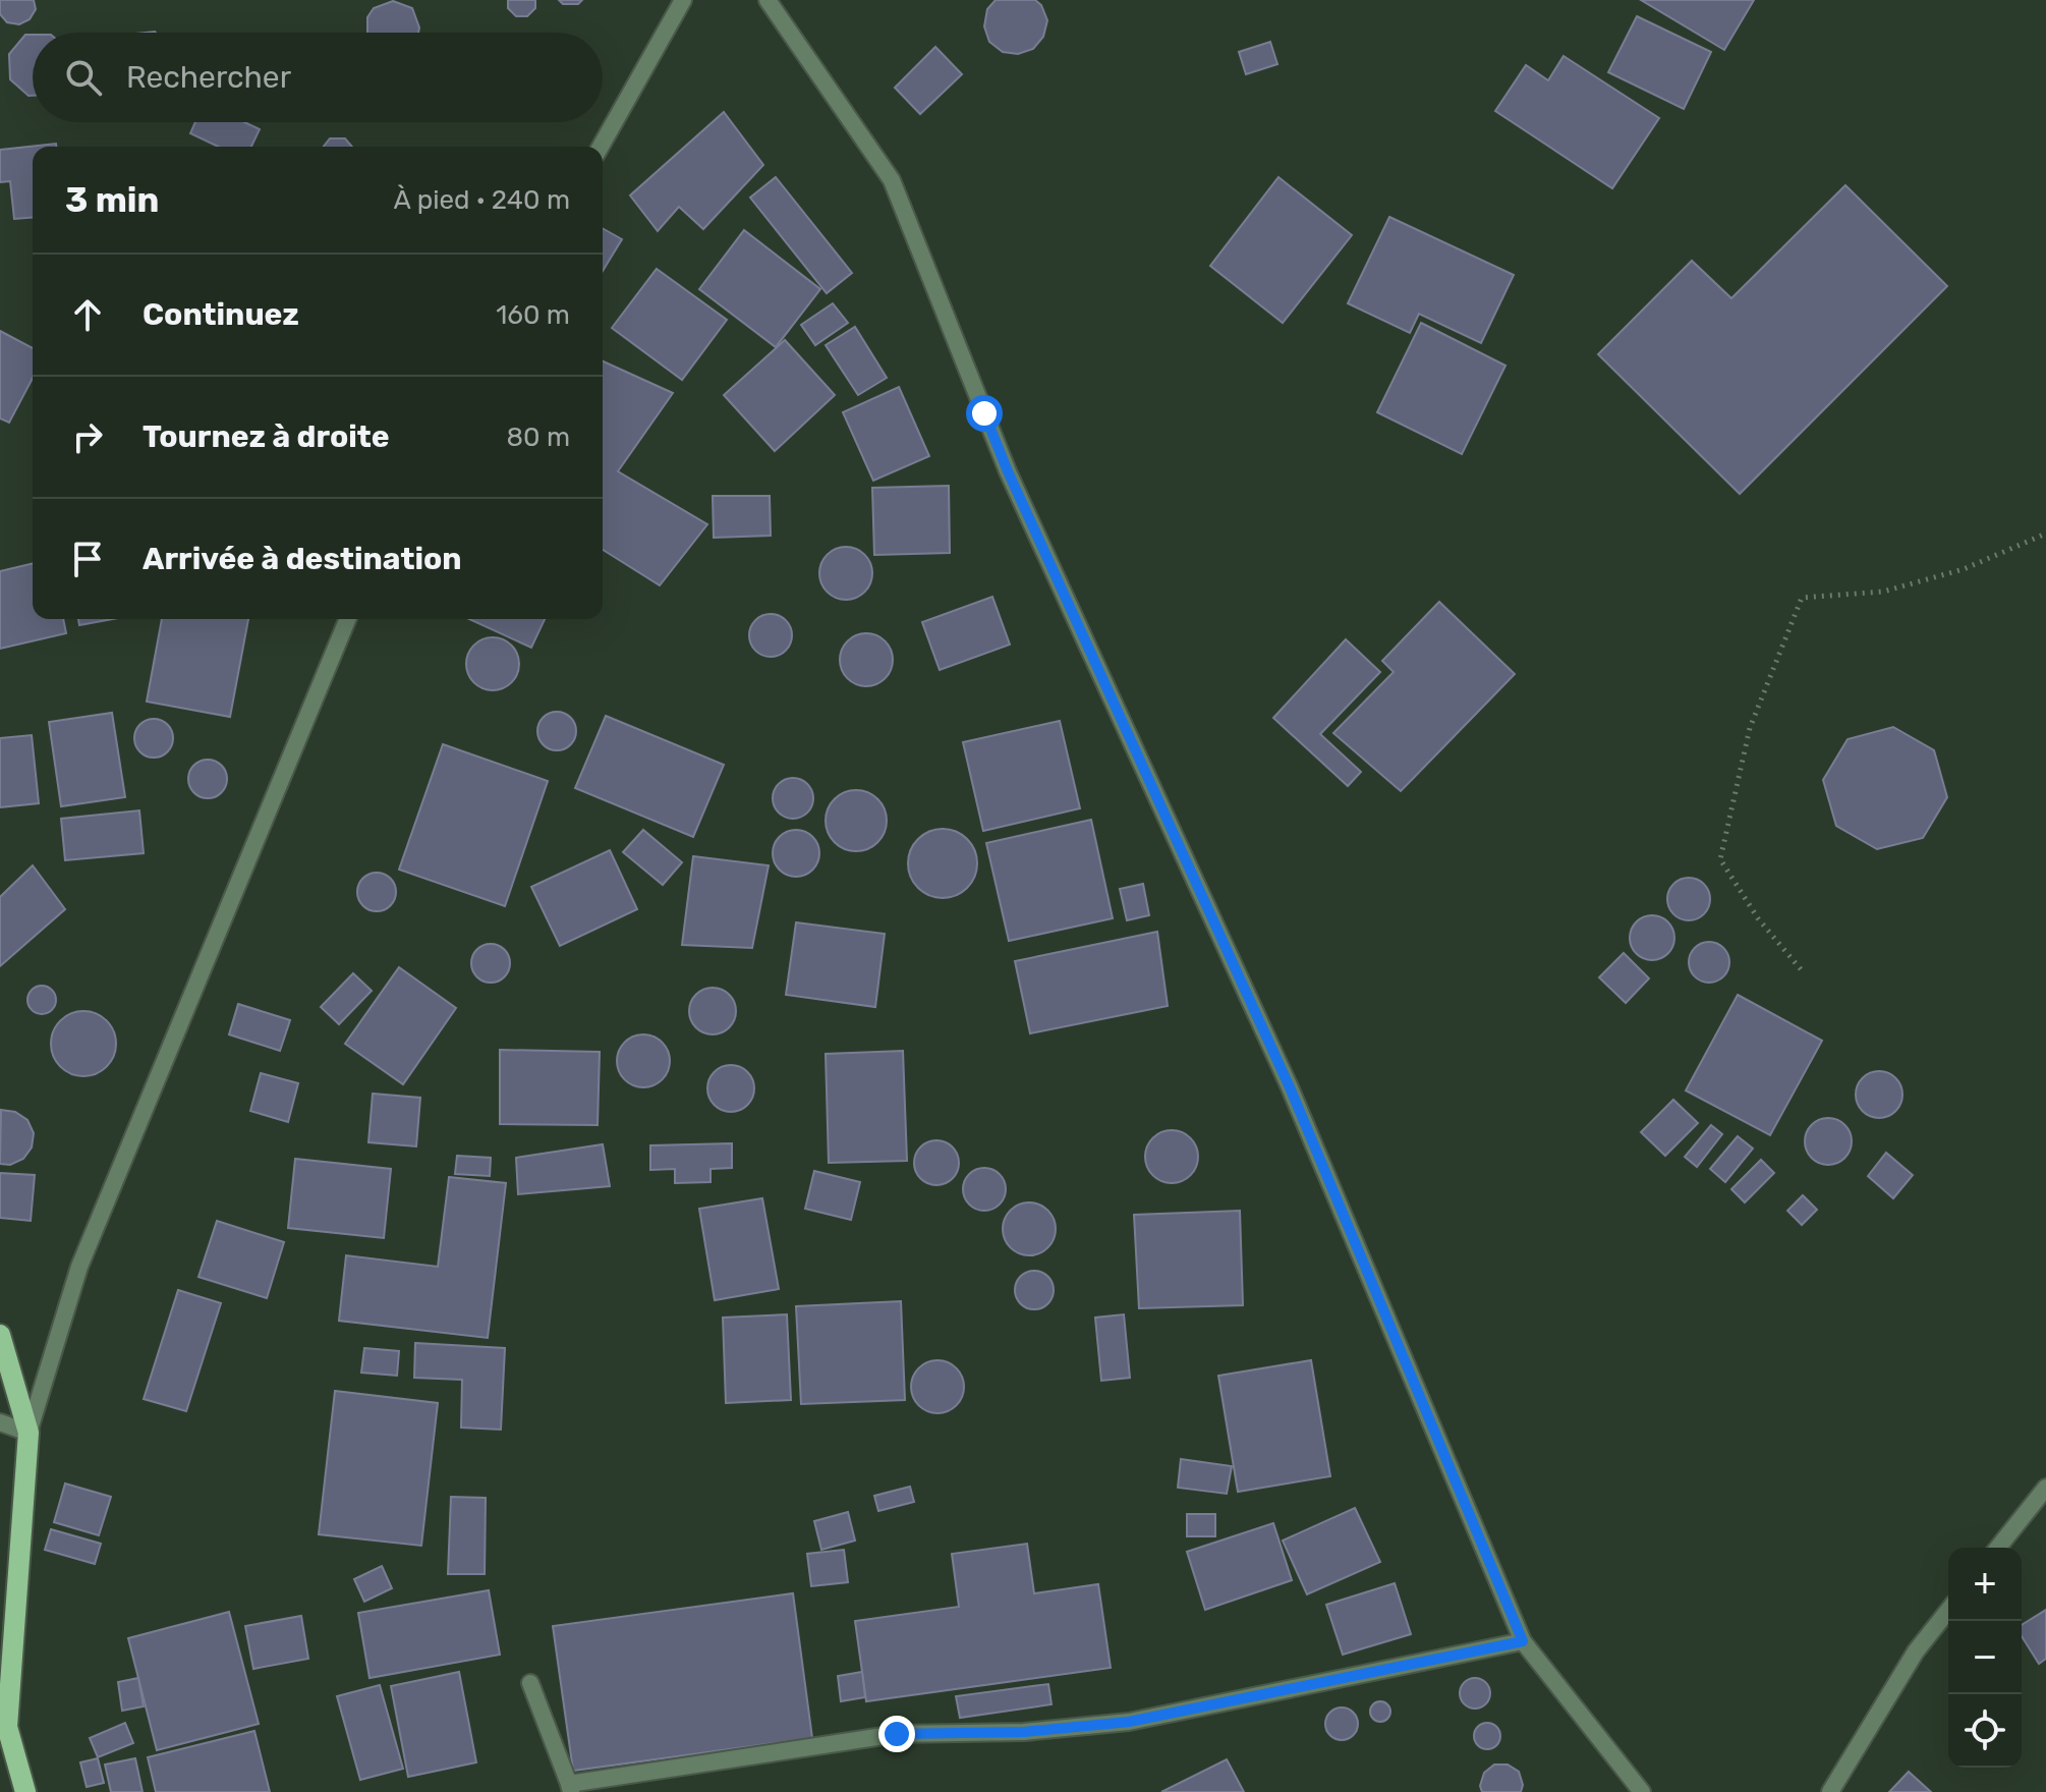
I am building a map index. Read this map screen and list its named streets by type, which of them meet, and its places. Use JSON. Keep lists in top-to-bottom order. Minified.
{"page":{"search":"Rechercher","heading":["3 min","À pied · 240 m"],"list":[["Continuez","160 m"],["Tournez à droite","80 m"],"Arrivée à destination"],"map_buttons":["+","−"]}}
